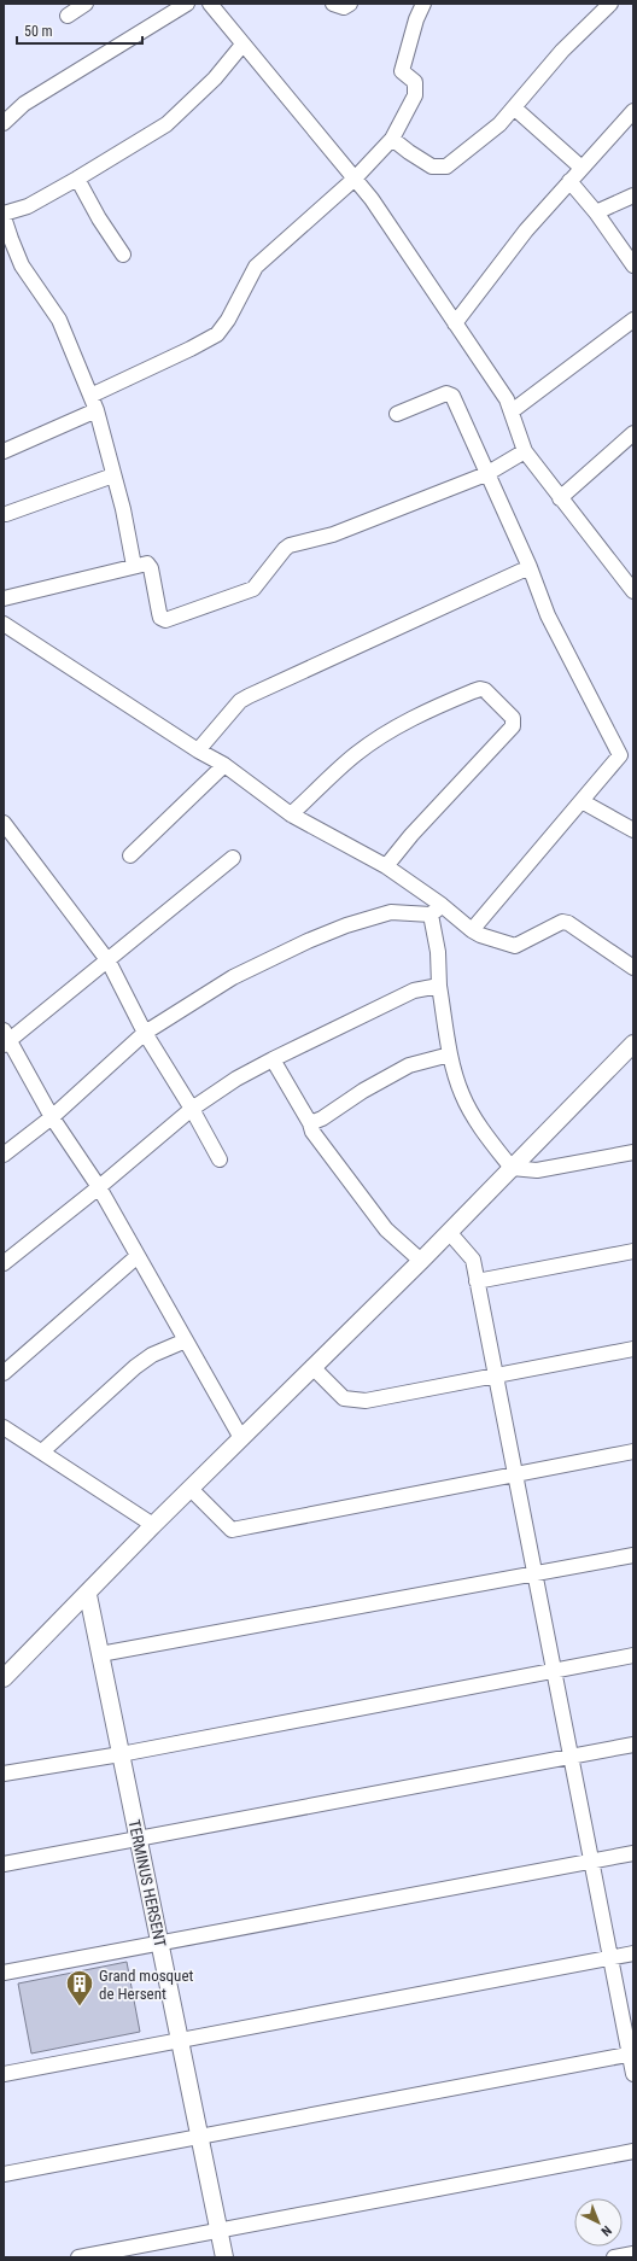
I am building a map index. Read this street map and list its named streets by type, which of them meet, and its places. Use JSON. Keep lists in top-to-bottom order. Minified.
{"streets":{"street":["TERMINUS HERSENT"]},"places":{"building":["Grand mosquet de Hersent"]},"scale_bar":"50 m","north":"bottom right"}
